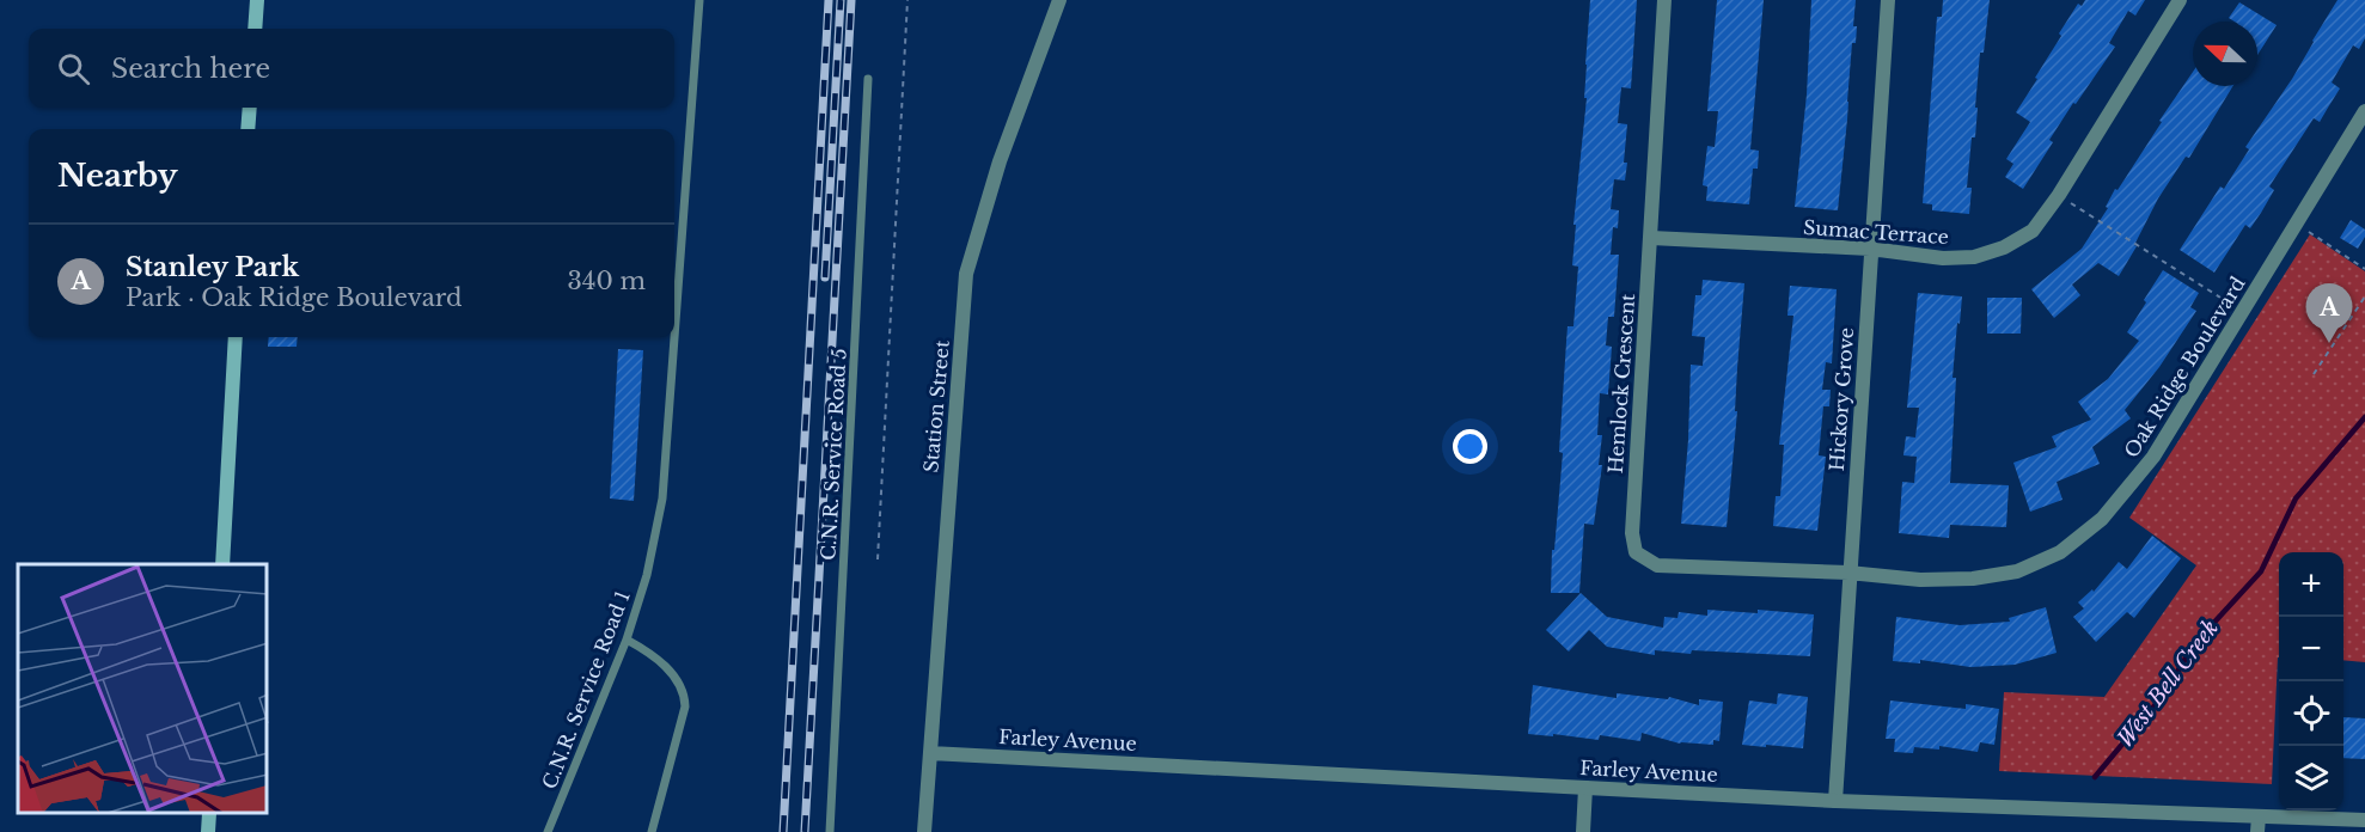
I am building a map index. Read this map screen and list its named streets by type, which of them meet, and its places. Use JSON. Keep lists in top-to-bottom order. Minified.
{"streets":{"street":["Sumac Terrace","Oak Ridge Boulevard","Hemlock Crescent","Hickory Grove","Station Street","Farley Avenue"],"lane":["C.N.R. Service Road 5","C.N.R. Service Road 1"]},"crossings":[["Sumac Terrace","Hemlock Crescent"],["Sumac Terrace","Hickory Grove"],["Oak Ridge Boulevard","Hemlock Crescent"],["Oak Ridge Boulevard","Hickory Grove"],["Hemlock Crescent","Hickory Grove"],["Hickory Grove","Farley Avenue"],["Station Street","Farley Avenue"]],"water":["West Bell Creek"],"north":"left","page":{"search":"Search here","heading":"Nearby","list":[{"mark":"A","name":"Stanley Park","note":"Park · Oak Ridge Boulevard","value":"340 m"}],"pins":"A","map_buttons":["+","−"]}}
